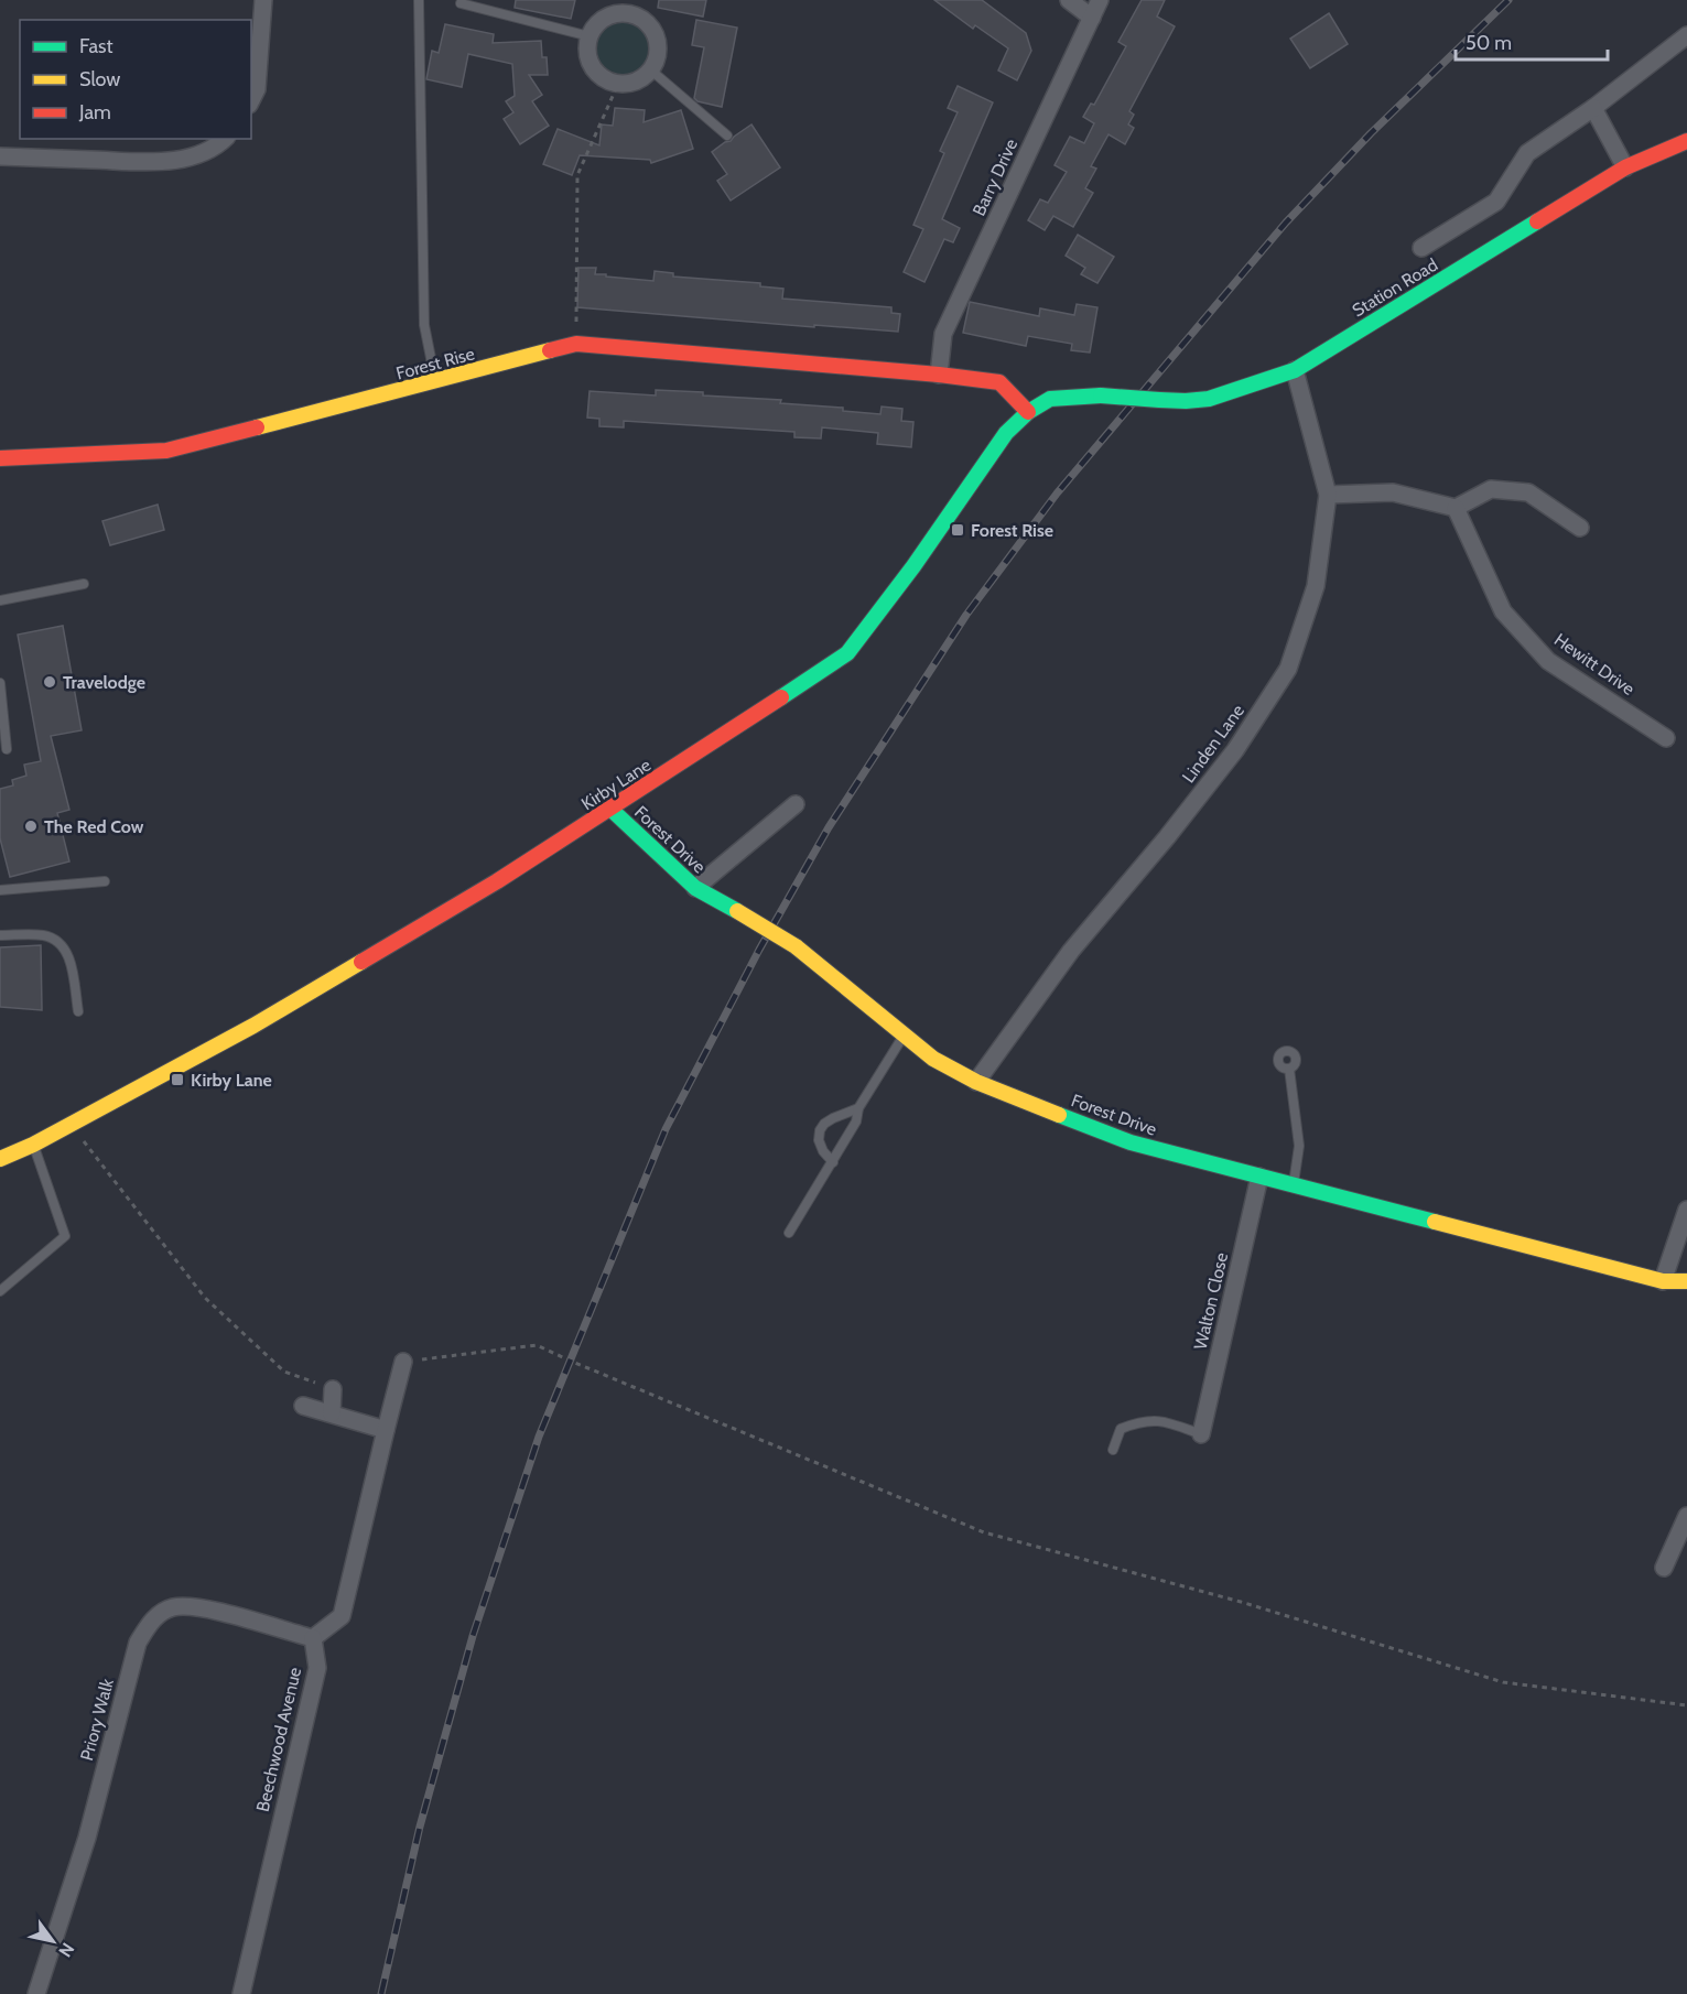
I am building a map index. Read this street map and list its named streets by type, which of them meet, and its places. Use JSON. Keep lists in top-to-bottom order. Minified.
{"streets":{"street":["Barry Drive","Station Road","Forest Rise","Hewitt Drive","Linden Lane","Kirby Lane","Forest Drive","Walton Close","Priory Walk","Beechwood Avenue"]},"crossings":[["Barry Drive","Forest Rise"],["Station Road","Linden Lane"],["Station Road","Kirby Lane"],["Forest Rise","Kirby Lane"],["Linden Lane","Forest Drive"],["Kirby Lane","Forest Drive"],["Forest Drive","Walton Close"],["Priory Walk","Beechwood Avenue"]],"places":{"transit":["Forest Rise","Kirby Lane"],"other":["Travelodge","The Red Cow"]},"legend":["Fast","Slow","Jam"],"scale_bar":"50 m","north":"bottom right"}
